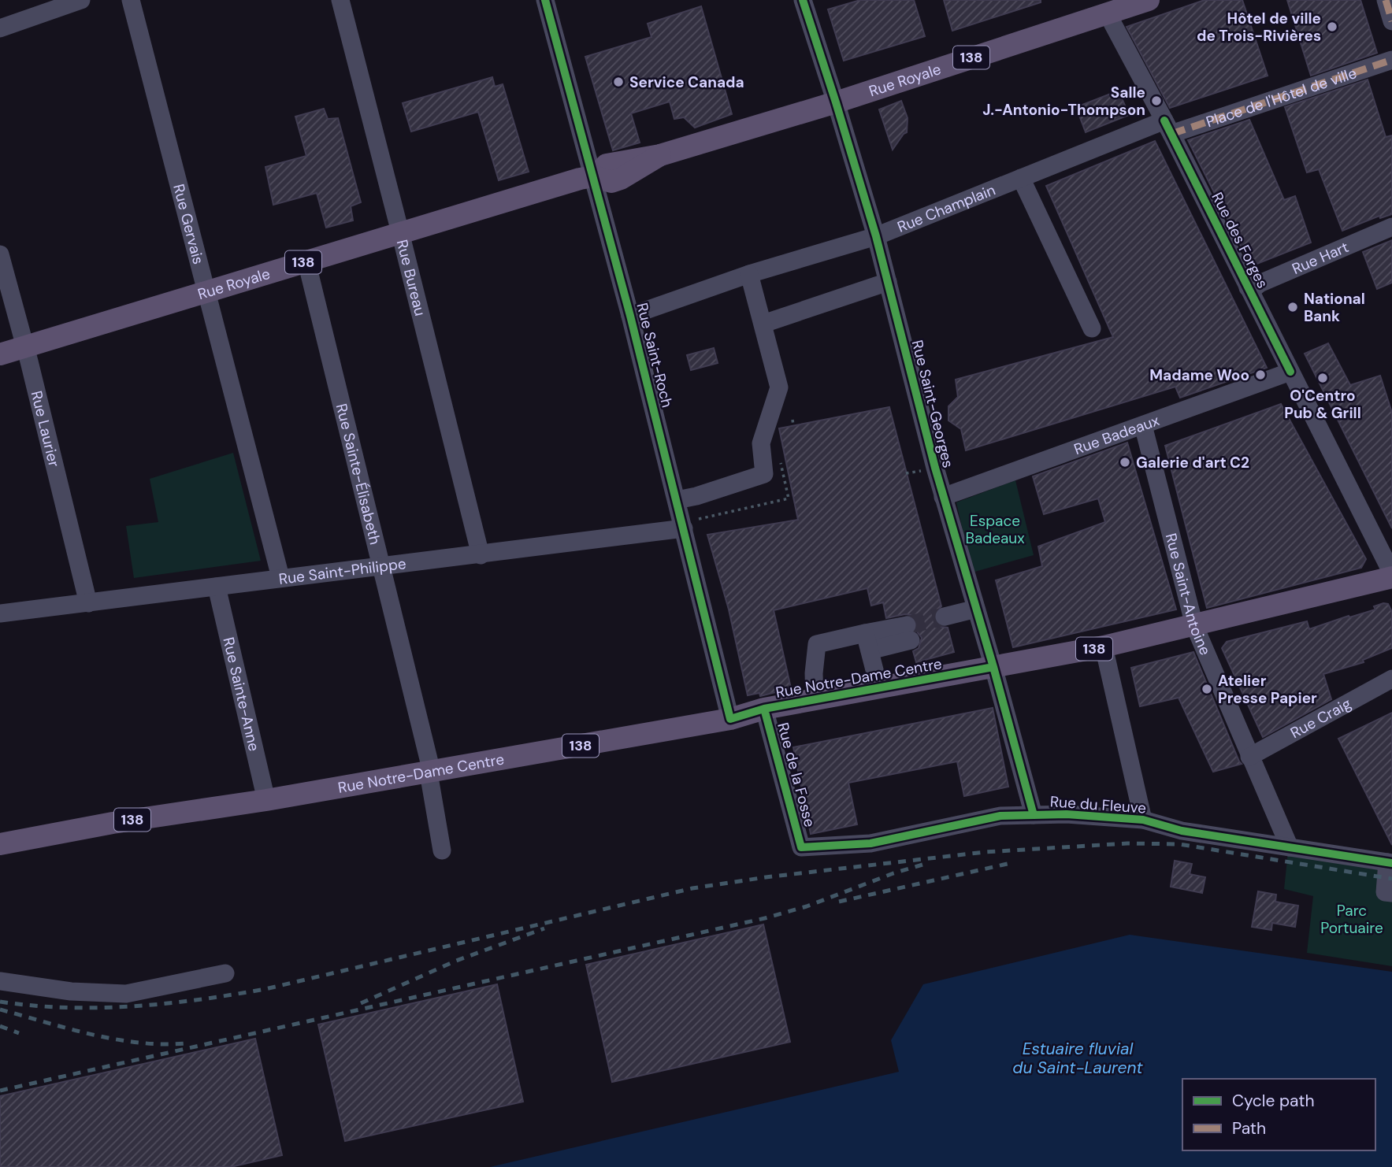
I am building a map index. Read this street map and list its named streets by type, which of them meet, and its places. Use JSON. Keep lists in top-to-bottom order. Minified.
{"streets":{"main road":["138","Rue Royale","Rue Notre-Dame Centre"],"street":["Place de l'Hôtel de ville","Rue Champlain","Rue Gervais","Rue des Forges","Rue Hart","Rue Bureau","Rue Saint-Roch","Rue Saint-Georges","Rue Laurier","Rue Badeaux","Rue Sainte-Élisabeth","Rue Saint-Philippe","Rue Saint-Antoine","Rue Sainte-Anne","Rue Craig","Rue de la Fosse","Rue du Fleuve"]},"crossings":[["Rue Royale","Rue Gervais"],["Rue Royale","Rue des Forges"],["Rue Royale","Rue Bureau"],["Rue Royale","Rue Saint-Roch"],["Rue Royale","Rue Saint-Georges"],["Rue Royale","Rue Laurier"],["Rue Royale","Rue Sainte-Élisabeth"],["Place de l'Hôtel de ville","Rue Champlain"],["Place de l'Hôtel de ville","Rue des Forges"],["Rue Champlain","Rue des Forges"],["Rue Champlain","Rue Saint-Roch"],["Rue Champlain","Rue Saint-Georges"],["Rue Gervais","Rue Saint-Philippe"],["Rue des Forges","Rue Hart"],["Rue des Forges","Rue Badeaux"],["Rue des Forges","Rue Notre-Dame Centre"],["Rue Bureau","Rue Saint-Philippe"],["Rue Saint-Roch","Rue Saint-Philippe"],["Rue Saint-Roch","Rue Notre-Dame Centre"],["Rue Saint-Georges","Rue Badeaux"],["Rue Saint-Georges","Rue Notre-Dame Centre"],["Rue Saint-Georges","Rue du Fleuve"],["Rue Laurier","Rue Saint-Philippe"],["Rue Badeaux","Rue Saint-Antoine"],["Rue Sainte-Élisabeth","Rue Saint-Philippe"],["Rue Sainte-Élisabeth","Rue Notre-Dame Centre"],["Rue Saint-Philippe","Rue Sainte-Anne"],["Rue Saint-Antoine","Rue Notre-Dame Centre"],["Rue Saint-Antoine","Rue Craig"],["Rue Saint-Antoine","Rue du Fleuve"],["Rue Notre-Dame Centre","Rue Sainte-Anne"],["Rue Notre-Dame Centre","Rue de la Fosse"],["Rue de la Fosse","Rue du Fleuve"]],"water":["Estuaire fluvial du Saint-Laurent"],"parks":["Espace Badeaux","Parc Portuaire"],"places":["Hôtel de ville de Trois-Rivières","Service Canada","Salle J.-Antonio-Thompson","National Bank","Madame Woo","O'Centro Pub & Grill","Galerie d'art C2","Atelier Presse Papier"],"legend":["Cycle path","Path"]}
